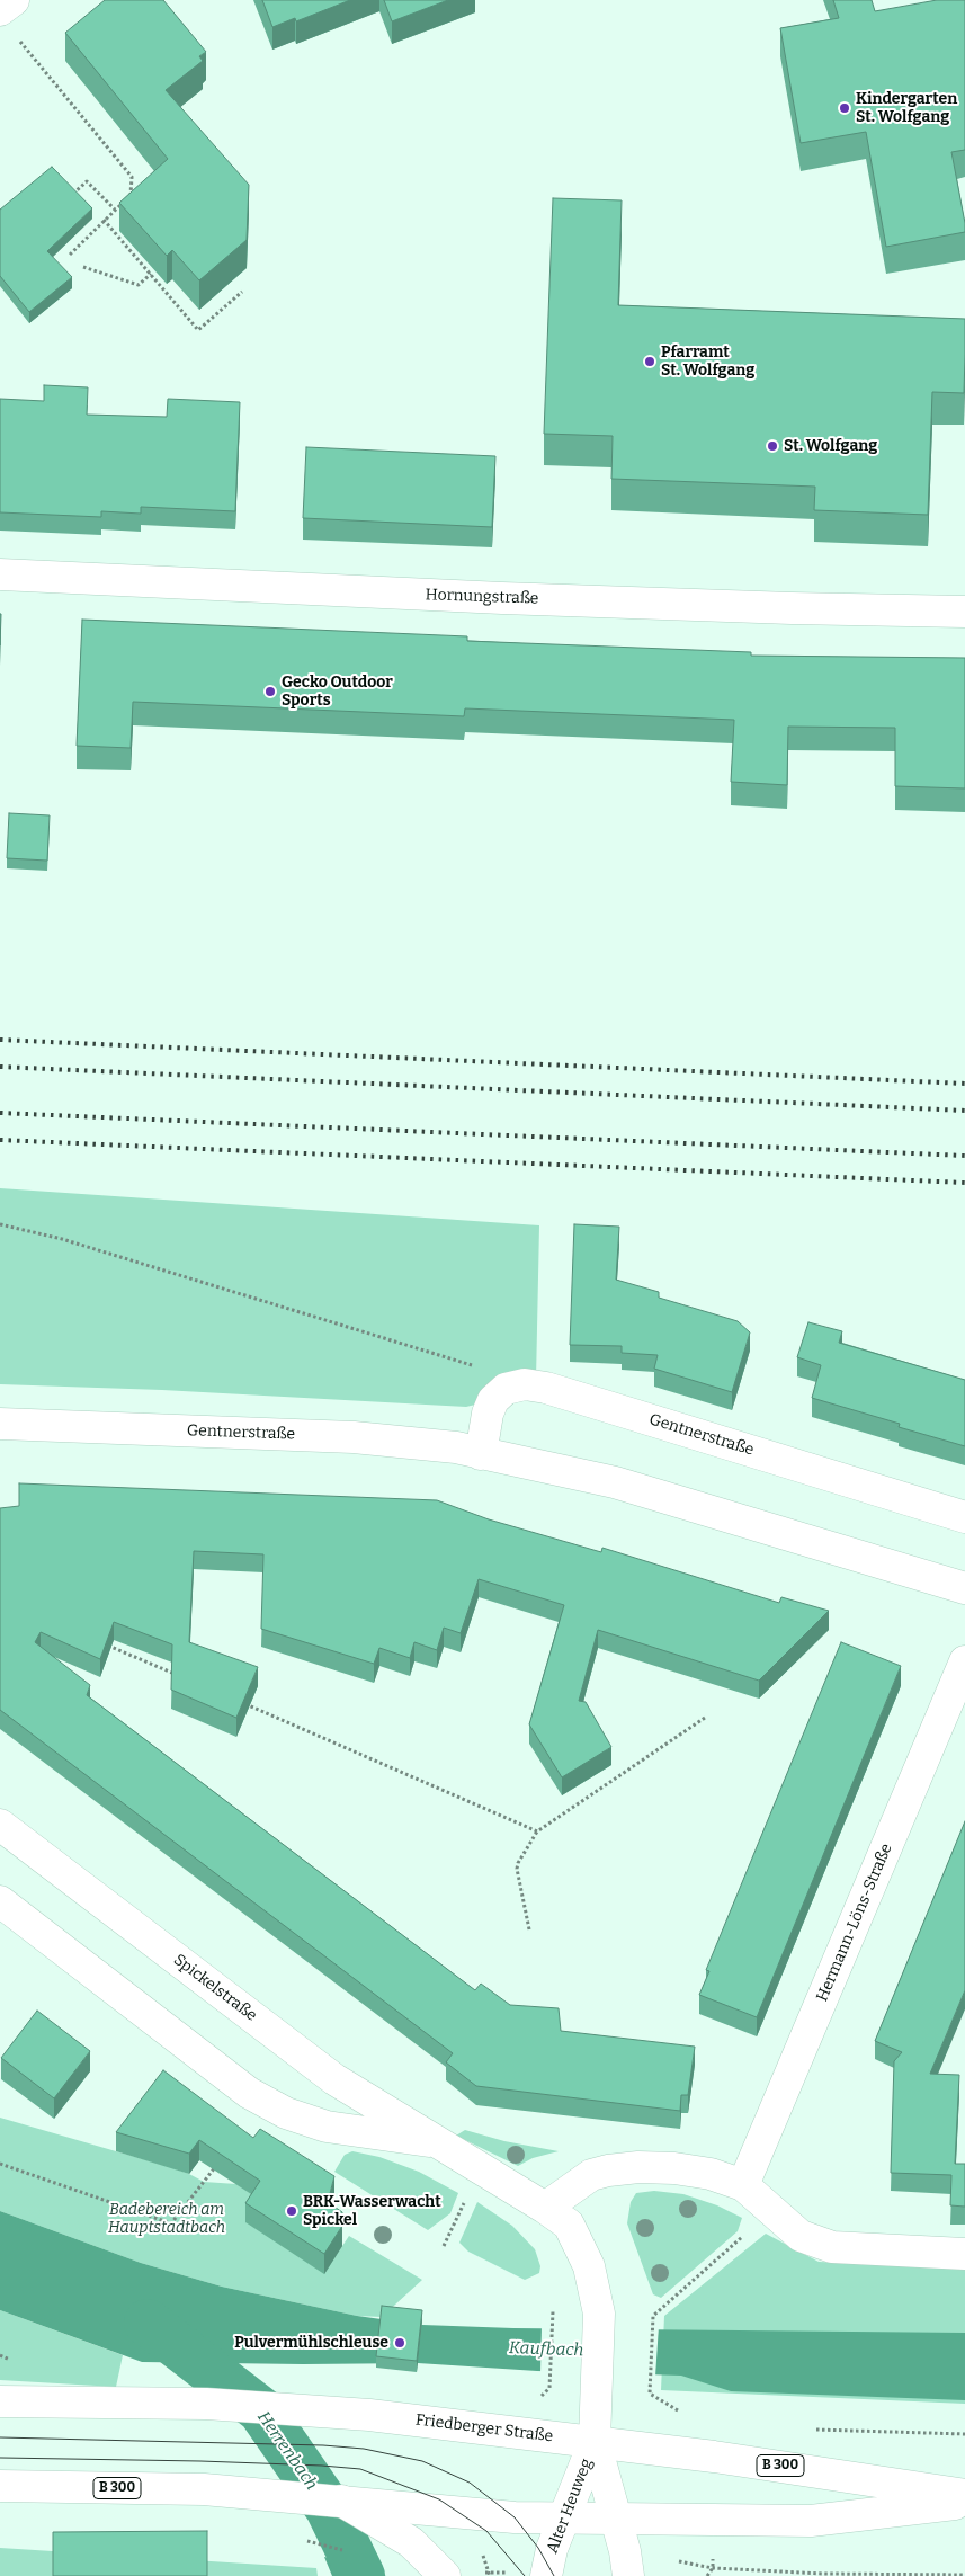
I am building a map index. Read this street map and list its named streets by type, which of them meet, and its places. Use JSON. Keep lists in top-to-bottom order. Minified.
{"streets":{"street":["Hornungstraße","Gentnerstraße","Hermann-Löns-Straße","Spickelstraße","Friedberger Straße","B 300","Alter Heuweg"]},"crossings":[["Spickelstraße","Friedberger Straße"],["Spickelstraße","Alter Heuweg"],["Friedberger Straße","Alter Heuweg"],["B 300","Alter Heuweg"]],"water":["Kaufbach","Herrenbach"],"parks":["Badebereich am Hauptstadtbach"],"places":["Kindergarten St. Wolfgang","Pfarramt St. Wolfgang","St. Wolfgang","Gecko Outdoor Sports","BRK-Wasserwacht Spickel","Pulvermühlschleuse"]}
